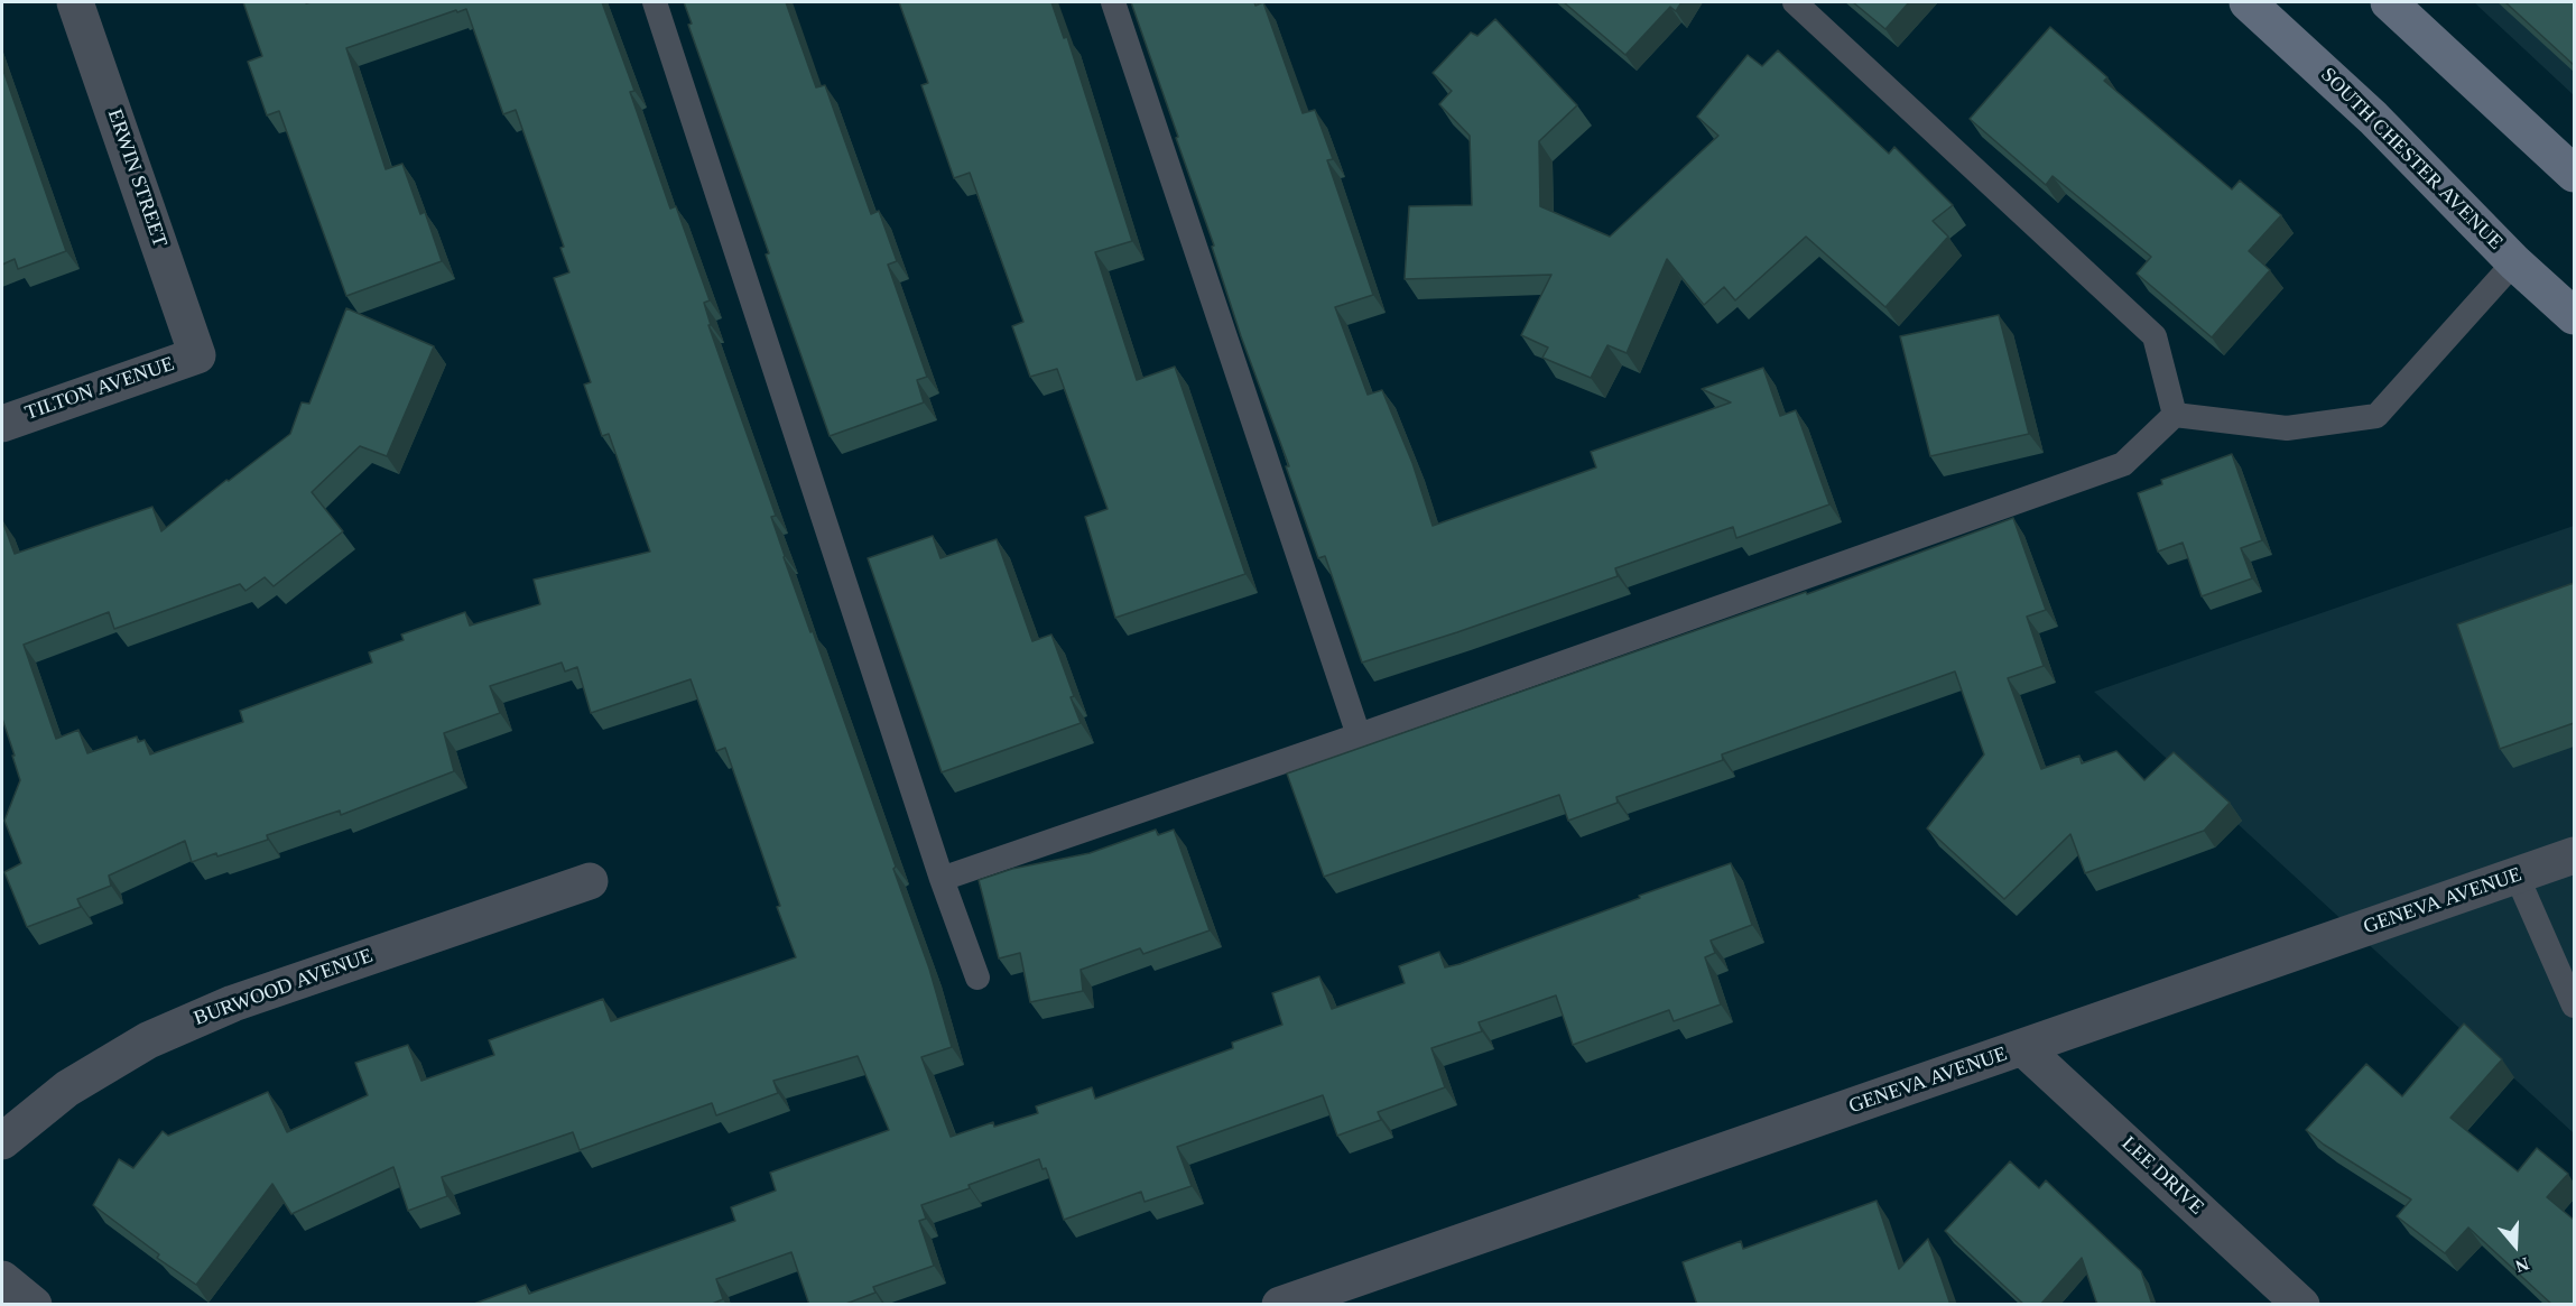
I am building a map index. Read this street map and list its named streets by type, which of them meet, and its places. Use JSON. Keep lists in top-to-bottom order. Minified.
{"streets":{"main road":["SOUTH CHESTER AVENUE"],"street":["ERWIN STREET","TILTON AVENUE","GENEVA AVENUE","BURWOOD AVENUE","LEE DRIVE"]},"crossings":[["ERWIN STREET","TILTON AVENUE"],["GENEVA AVENUE","LEE DRIVE"]],"north":"bottom"}
